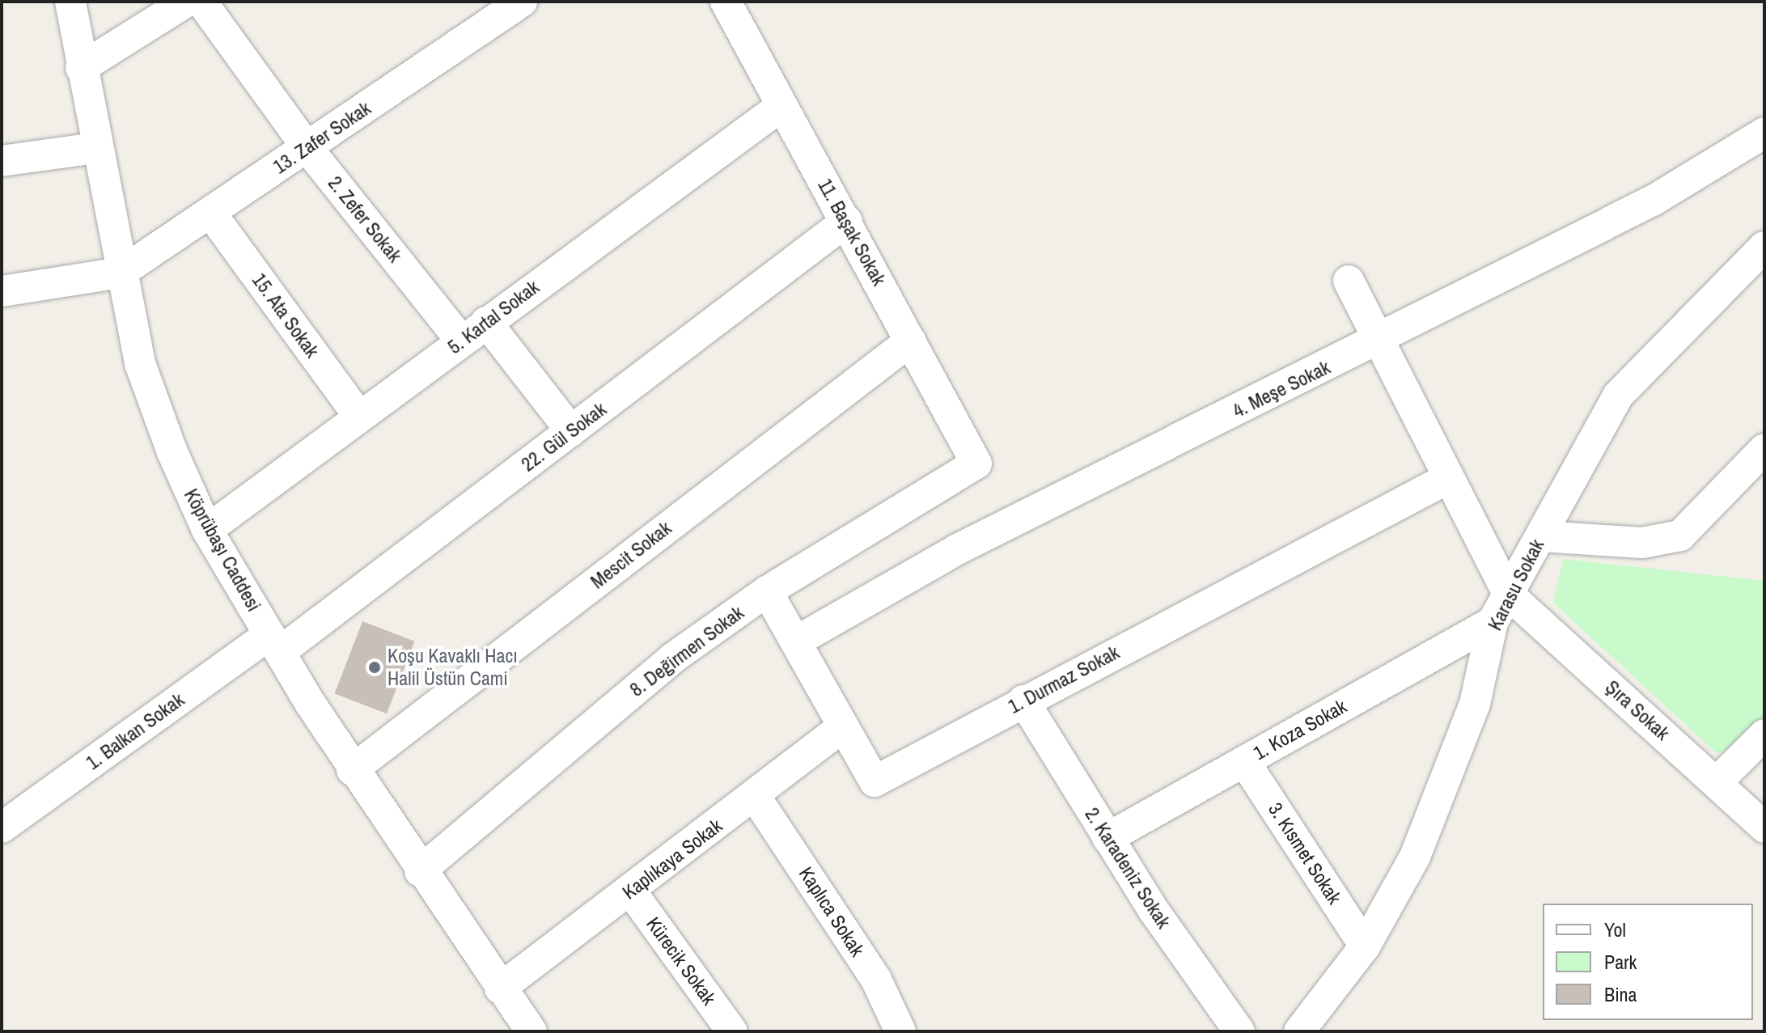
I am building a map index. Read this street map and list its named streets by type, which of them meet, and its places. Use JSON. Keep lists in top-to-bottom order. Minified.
{"streets":{"street":["13. Zafer Sokak","2. Zefer Sokak","11. Başak Sokak","15. Ata Sokak","5. Kartal Sokak","4. Meşe Sokak","22. Gül Sokak","Köprübaşı Caddesi","Mescit Sokak","Karasu Sokak","8. Değirmen Sokak","1. Durmaz Sokak","Şıra Sokak","1. Koza Sokak","1. Balkan Sokak","3. Kısmet Sokak","Kaplıkaya Sokak","2. Karadeniz Sokak","Kaplıca Sokak","Kürecik Sokak"]},"crossings":[["13. Zafer Sokak","2. Zefer Sokak"],["13. Zafer Sokak","15. Ata Sokak"],["13. Zafer Sokak","Köprübaşı Caddesi"],["2. Zefer Sokak","5. Kartal Sokak"],["11. Başak Sokak","5. Kartal Sokak"],["11. Başak Sokak","22. Gül Sokak"],["11. Başak Sokak","Mescit Sokak"],["11. Başak Sokak","8. Değirmen Sokak"],["15. Ata Sokak","5. Kartal Sokak"],["5. Kartal Sokak","Köprübaşı Caddesi"],["4. Meşe Sokak","1. Durmaz Sokak"],["22. Gül Sokak","Köprübaşı Caddesi"],["22. Gül Sokak","1. Balkan Sokak"],["Köprübaşı Caddesi","Mescit Sokak"],["Köprübaşı Caddesi","8. Değirmen Sokak"],["Köprübaşı Caddesi","1. Balkan Sokak"],["Köprübaşı Caddesi","Kaplıkaya Sokak"],["Karasu Sokak","Şıra Sokak"],["Karasu Sokak","1. Koza Sokak"],["Karasu Sokak","3. Kısmet Sokak"],["8. Değirmen Sokak","1. Durmaz Sokak"],["1. Durmaz Sokak","Kaplıkaya Sokak"],["1. Durmaz Sokak","2. Karadeniz Sokak"],["1. Koza Sokak","3. Kısmet Sokak"],["1. Koza Sokak","2. Karadeniz Sokak"],["Kaplıkaya Sokak","Kaplıca Sokak"],["Kaplıkaya Sokak","Kürecik Sokak"]],"places":["Koşu Kavaklı Hacı Halil Üstün Cami"],"legend":["Yol","Park","Bina"]}
